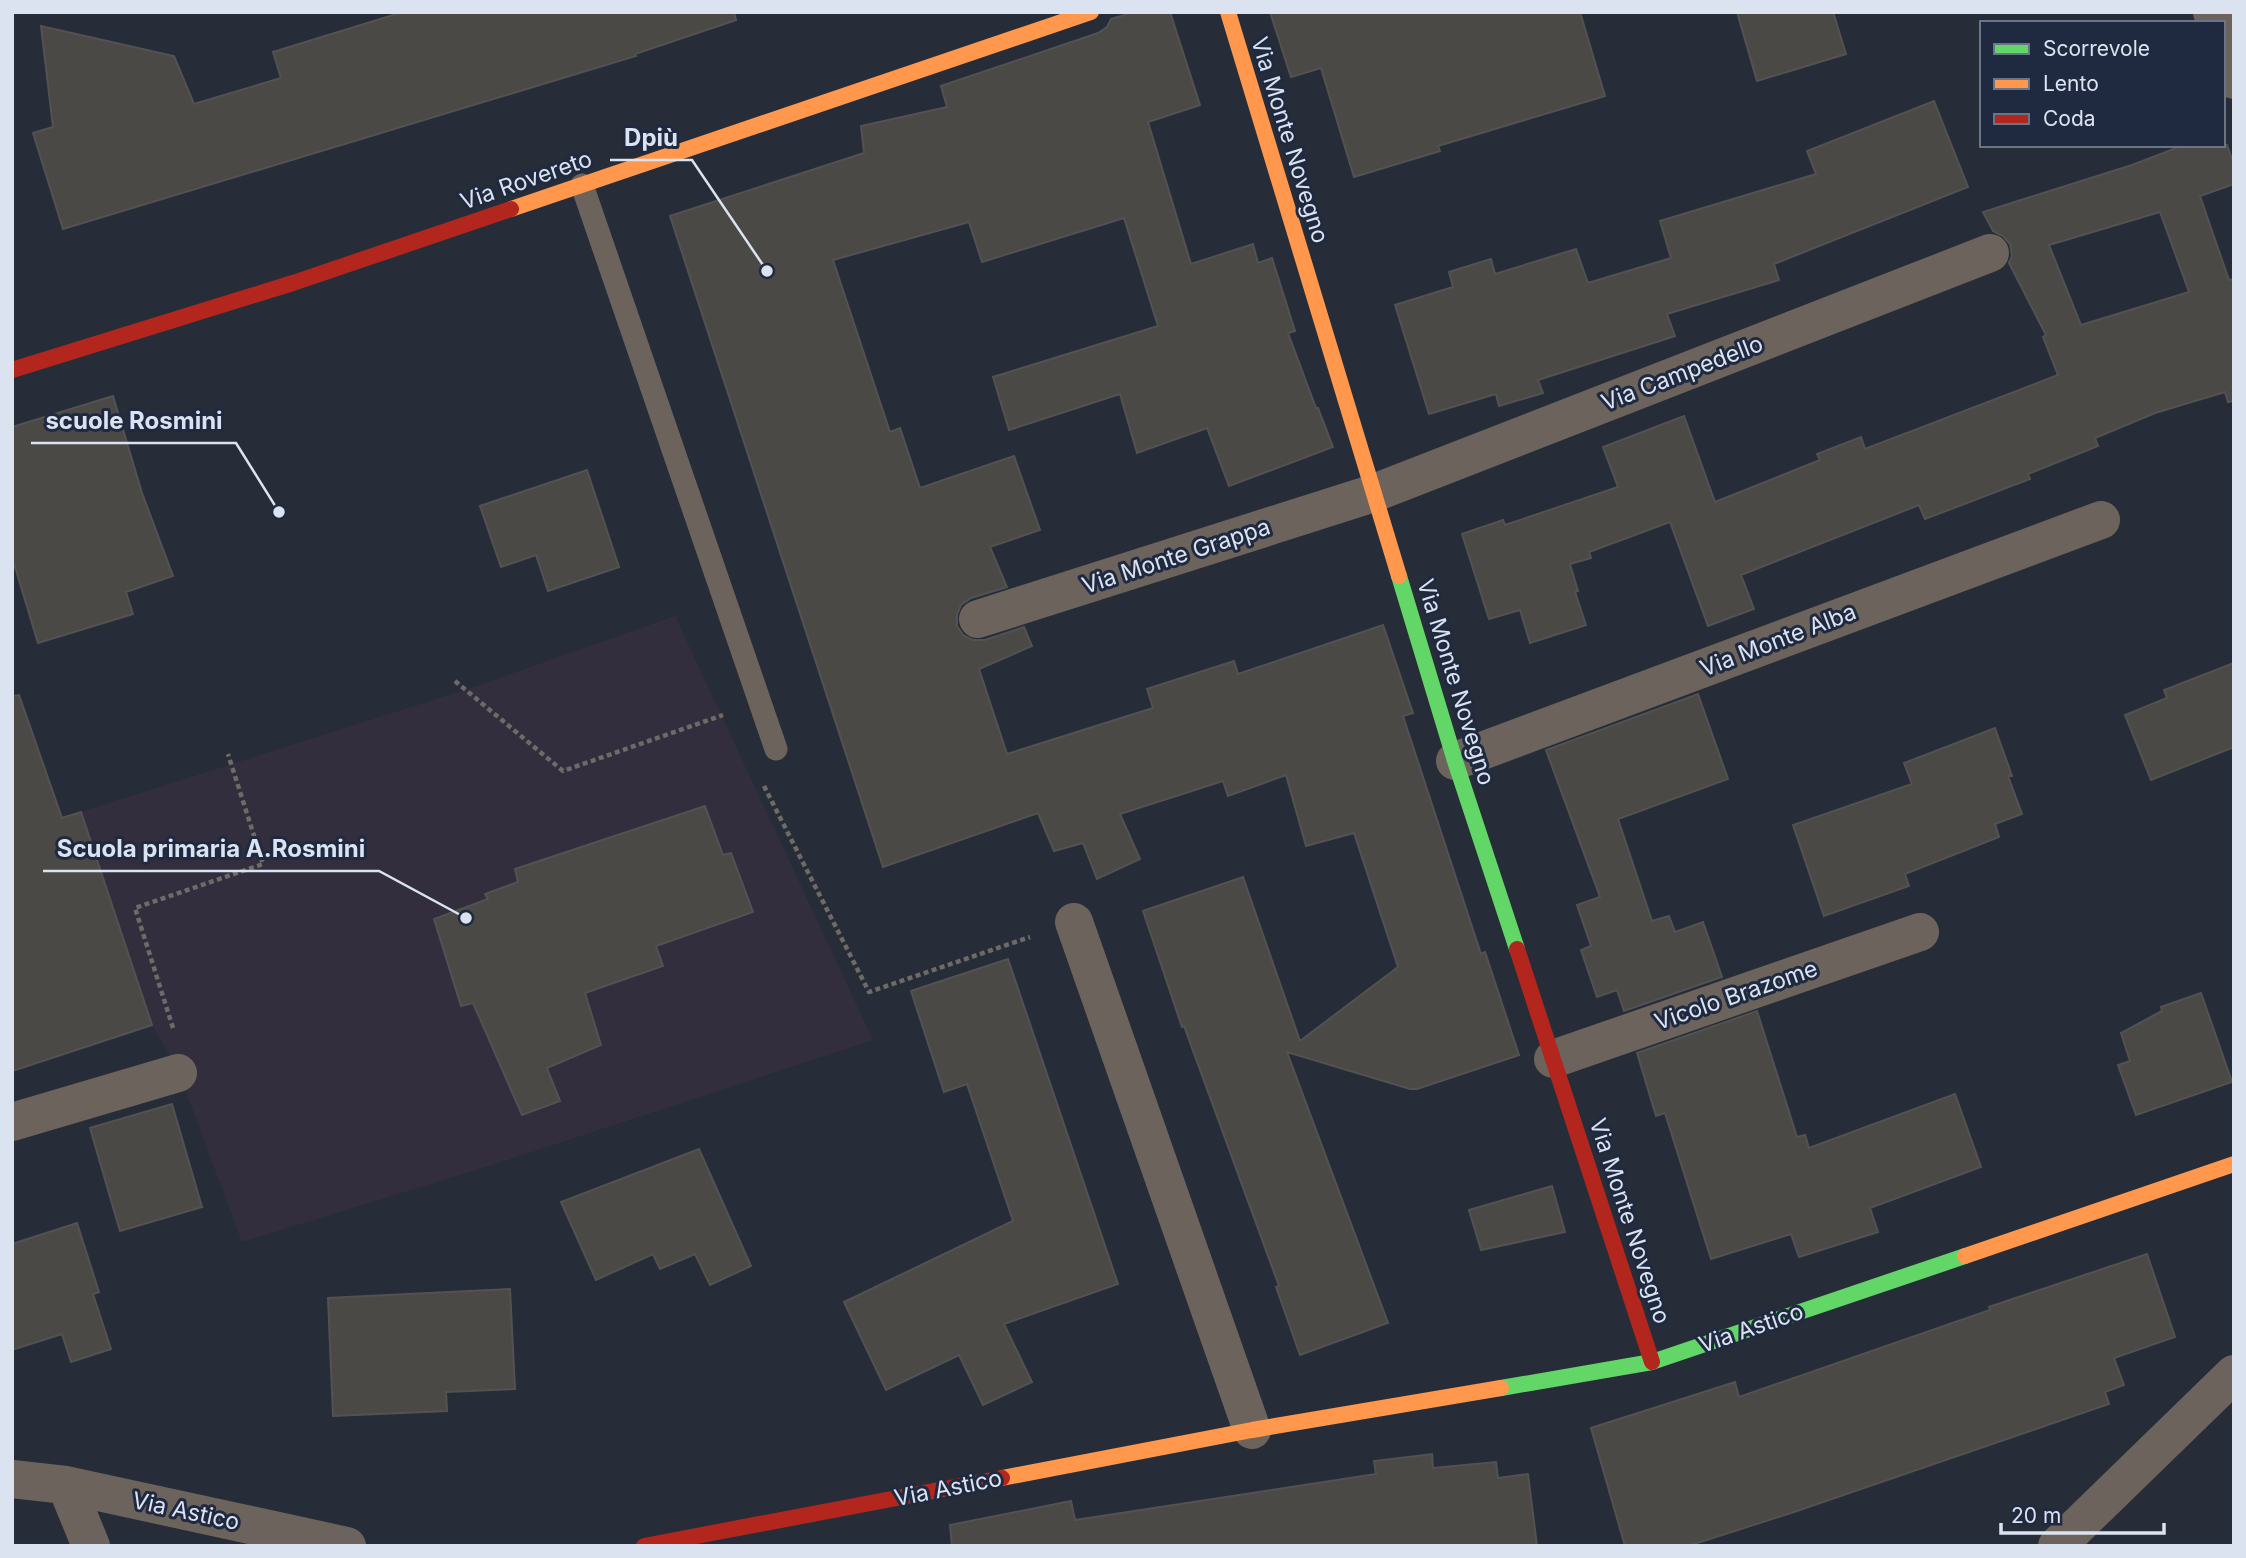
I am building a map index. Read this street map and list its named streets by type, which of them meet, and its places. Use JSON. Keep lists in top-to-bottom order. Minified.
{"streets":{"street":["Via Monte Novegno","Via Rovereto","Via Campedello","Via Monte Grappa","Via Monte Alba","Vicolo Brazome","Via Astico"]},"crossings":[["Via Monte Novegno","Via Campedello"],["Via Monte Novegno","Via Monte Grappa"],["Via Monte Novegno","Via Monte Alba"],["Via Monte Novegno","Vicolo Brazome"],["Via Monte Novegno","Via Astico"],["Via Campedello","Via Monte Grappa"]],"places":["Dpiù","scuole Rosmini","Scuola primaria A.Rosmini"],"legend":["Scorrevole","Lento","Coda"],"scale_bar":"20 m"}
